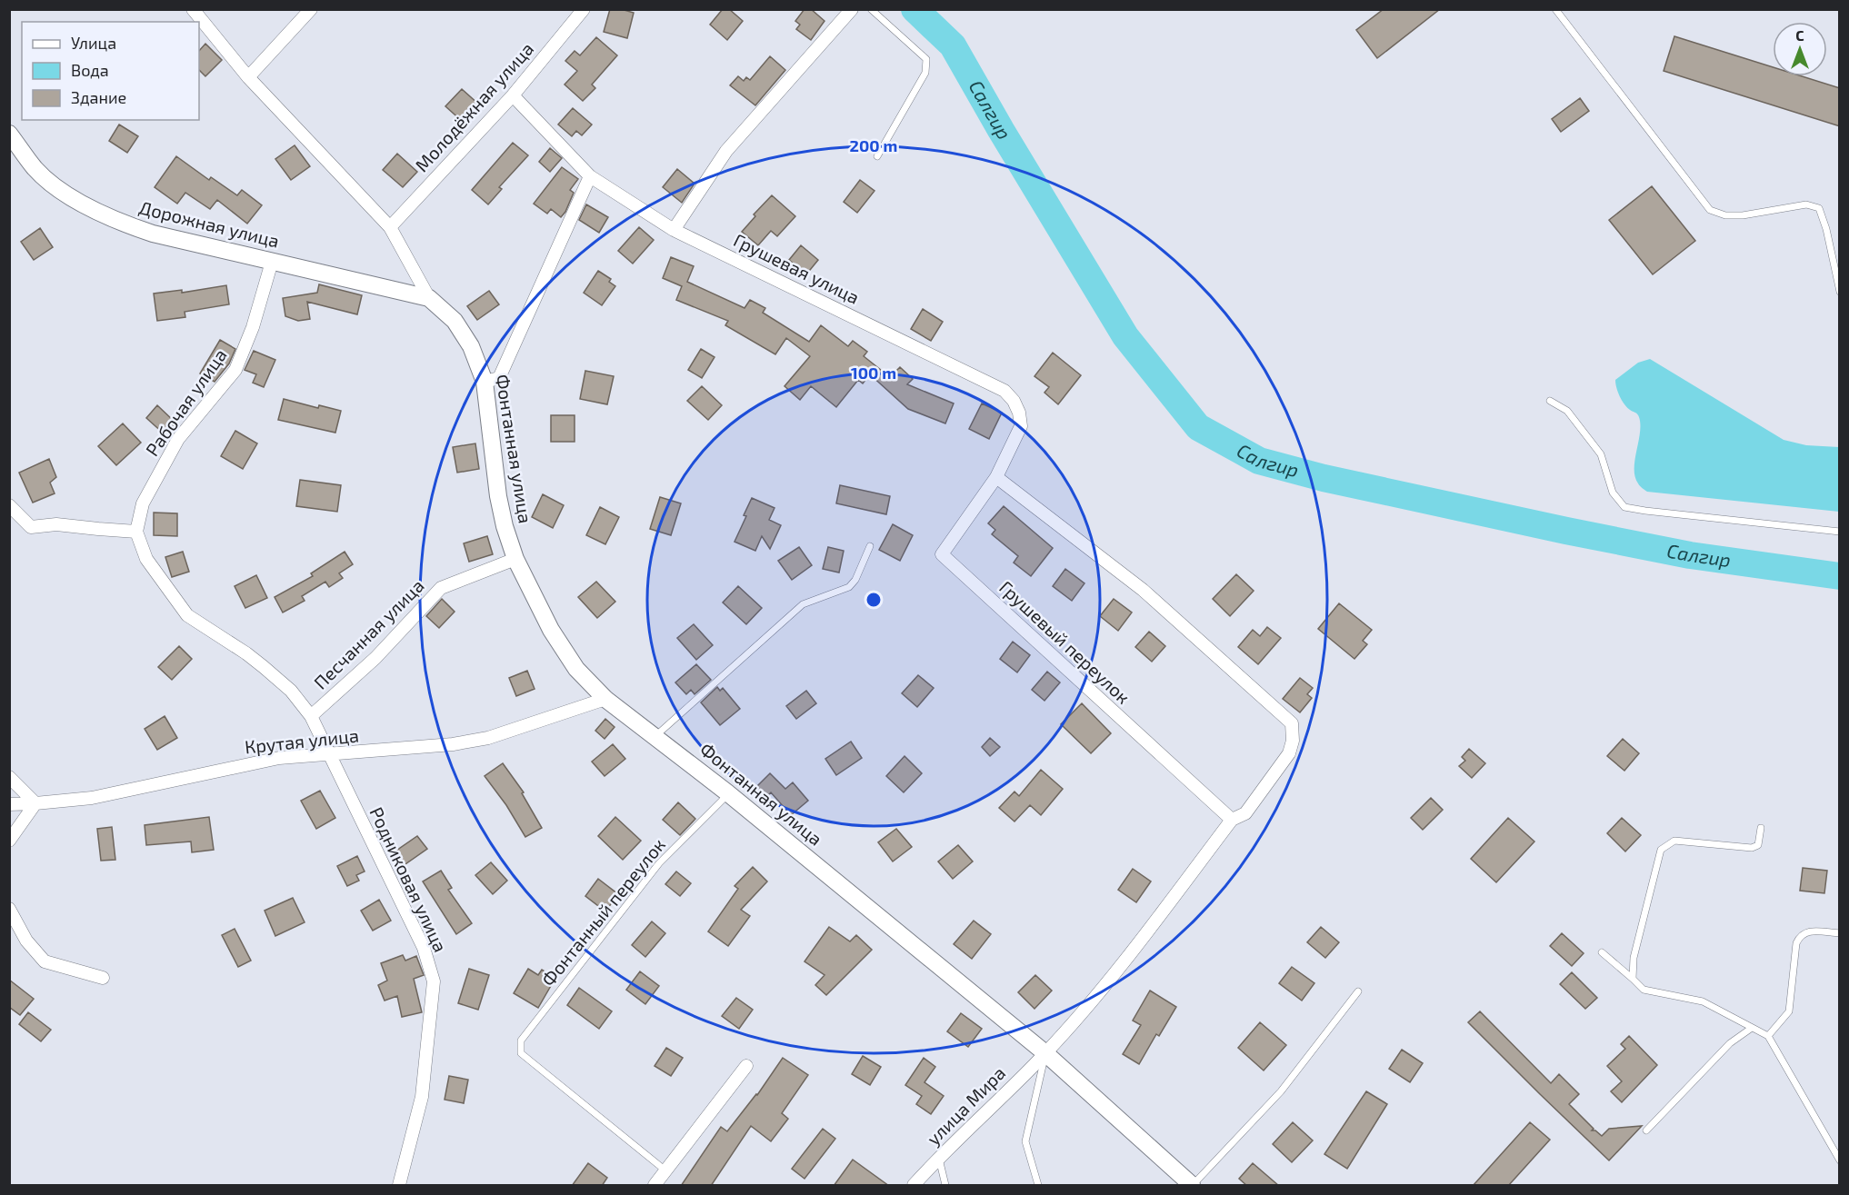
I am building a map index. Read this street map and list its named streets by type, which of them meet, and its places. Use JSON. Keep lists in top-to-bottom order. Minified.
{"streets":{"main road":["Дорожная улица","Фонтанная улица"],"street":["Молодёжная улица","Грушевая улица","Рабочая улица","Песчанная улица","Грушевый переулок","Крутая улица","Родниковая улица","улица Мира"],"lane":["Фонтанный переулок"]},"crossings":[["Молодёжная улица","Грушевая улица"],["Молодёжная улица","Фонтанная улица"],["Дорожная улица","Рабочая улица"],["Дорожная улица","Фонтанная улица"],["Грушевая улица","Грушевый переулок"],["Грушевая улица","улица Мира"],["Рабочая улица","Песчанная улица"],["Фонтанная улица","Песчанная улица"],["Фонтанная улица","Крутая улица"],["Фонтанная улица","Фонтанный переулок"],["Фонтанная улица","улица Мира"],["Песчанная улица","Крутая улица"],["Песчанная улица","Родниковая улица"],["Грушевый переулок","улица Мира"],["Крутая улица","Родниковая улица"]],"water":["Салгир"],"legend":["Улица","Вода","Здание"],"north":"top","rings":["200 m","100 m"]}
